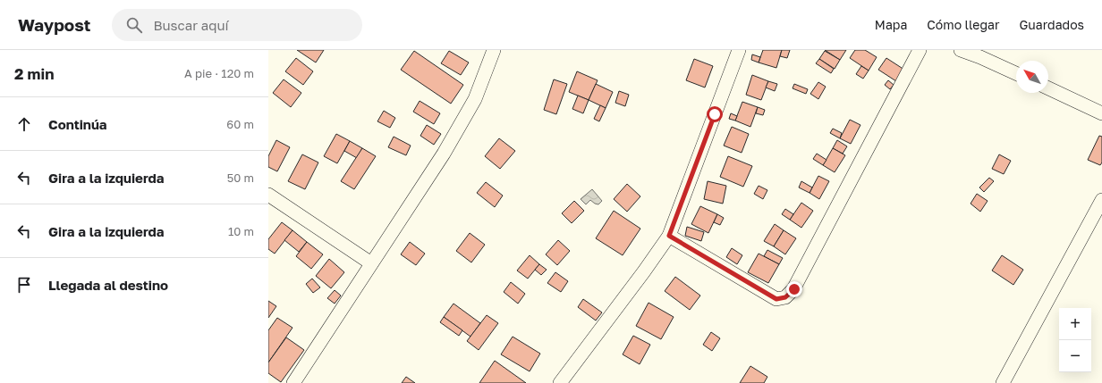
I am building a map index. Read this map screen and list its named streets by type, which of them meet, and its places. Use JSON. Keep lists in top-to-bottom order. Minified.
{"north":"top left","page":{"header":"Waypost","search":"Buscar aquí","nav":["Mapa","Cómo llegar","Guardados"],"heading":["2 min","A pie · 120 m"],"list":[["Continúa","60 m"],["Gira a la izquierda","50 m"],["Gira a la izquierda","10 m"],"Llegada al destino"],"map_buttons":["+","−"]}}
